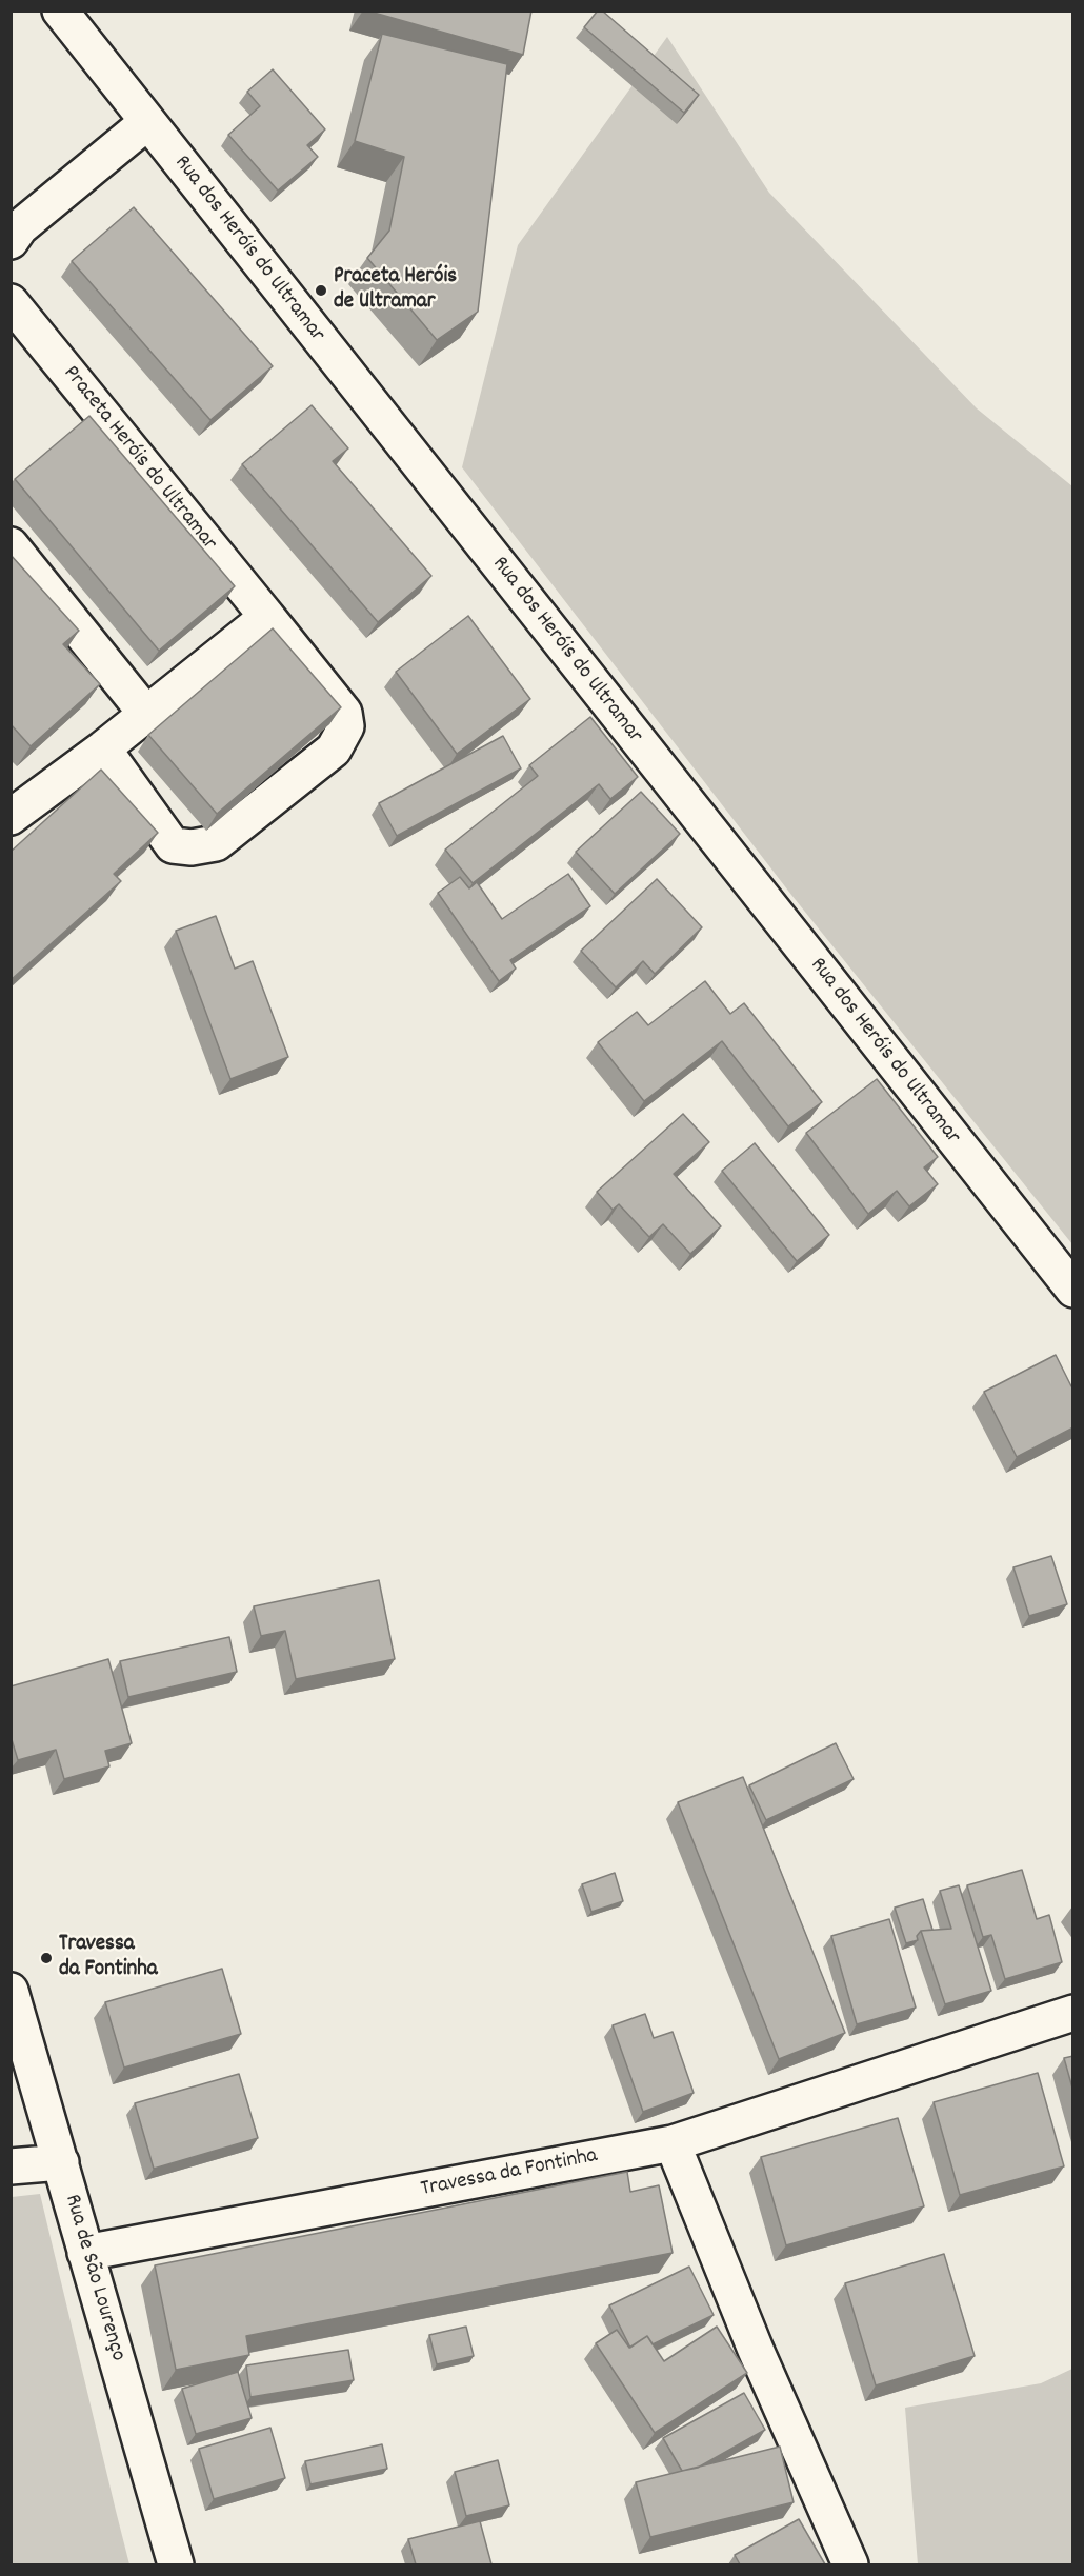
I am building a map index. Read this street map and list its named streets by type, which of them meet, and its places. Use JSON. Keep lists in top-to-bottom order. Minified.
{"streets":{"street":["Rua dos Heróis do Ultramar","Praceta Heróis do Ultramar","Travessa da Fontinha","Rua de São Lourenço"]},"crossings":[["Travessa da Fontinha","Rua de São Lourenço"]],"places":["Praceta Heróis de Ultramar","Travessa da Fontinha"]}
